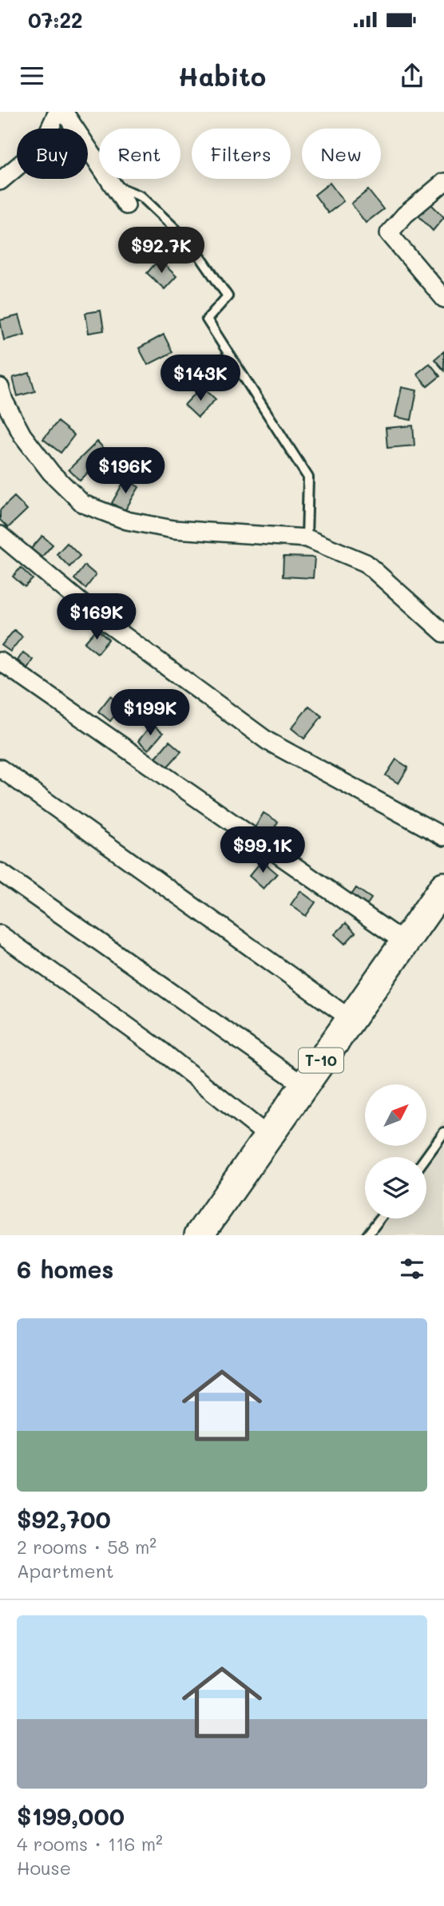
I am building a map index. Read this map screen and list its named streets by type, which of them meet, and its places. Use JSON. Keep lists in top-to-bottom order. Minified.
{"streets":{"highway":["T-10"]},"north":"top right","page":{"status":"07:22","header":"Habito","chip":["Buy","Rent","Filters","New"],"price":["$92.7K","$143K","$196K","$169K","$199K","$99.1K"],"heading":"6 homes","list":[{"name":"$92,700","note":"2 rooms · 58 m² · Apartment"},{"name":"$199,000","note":"4 rooms · 116 m² · House"}]}}
